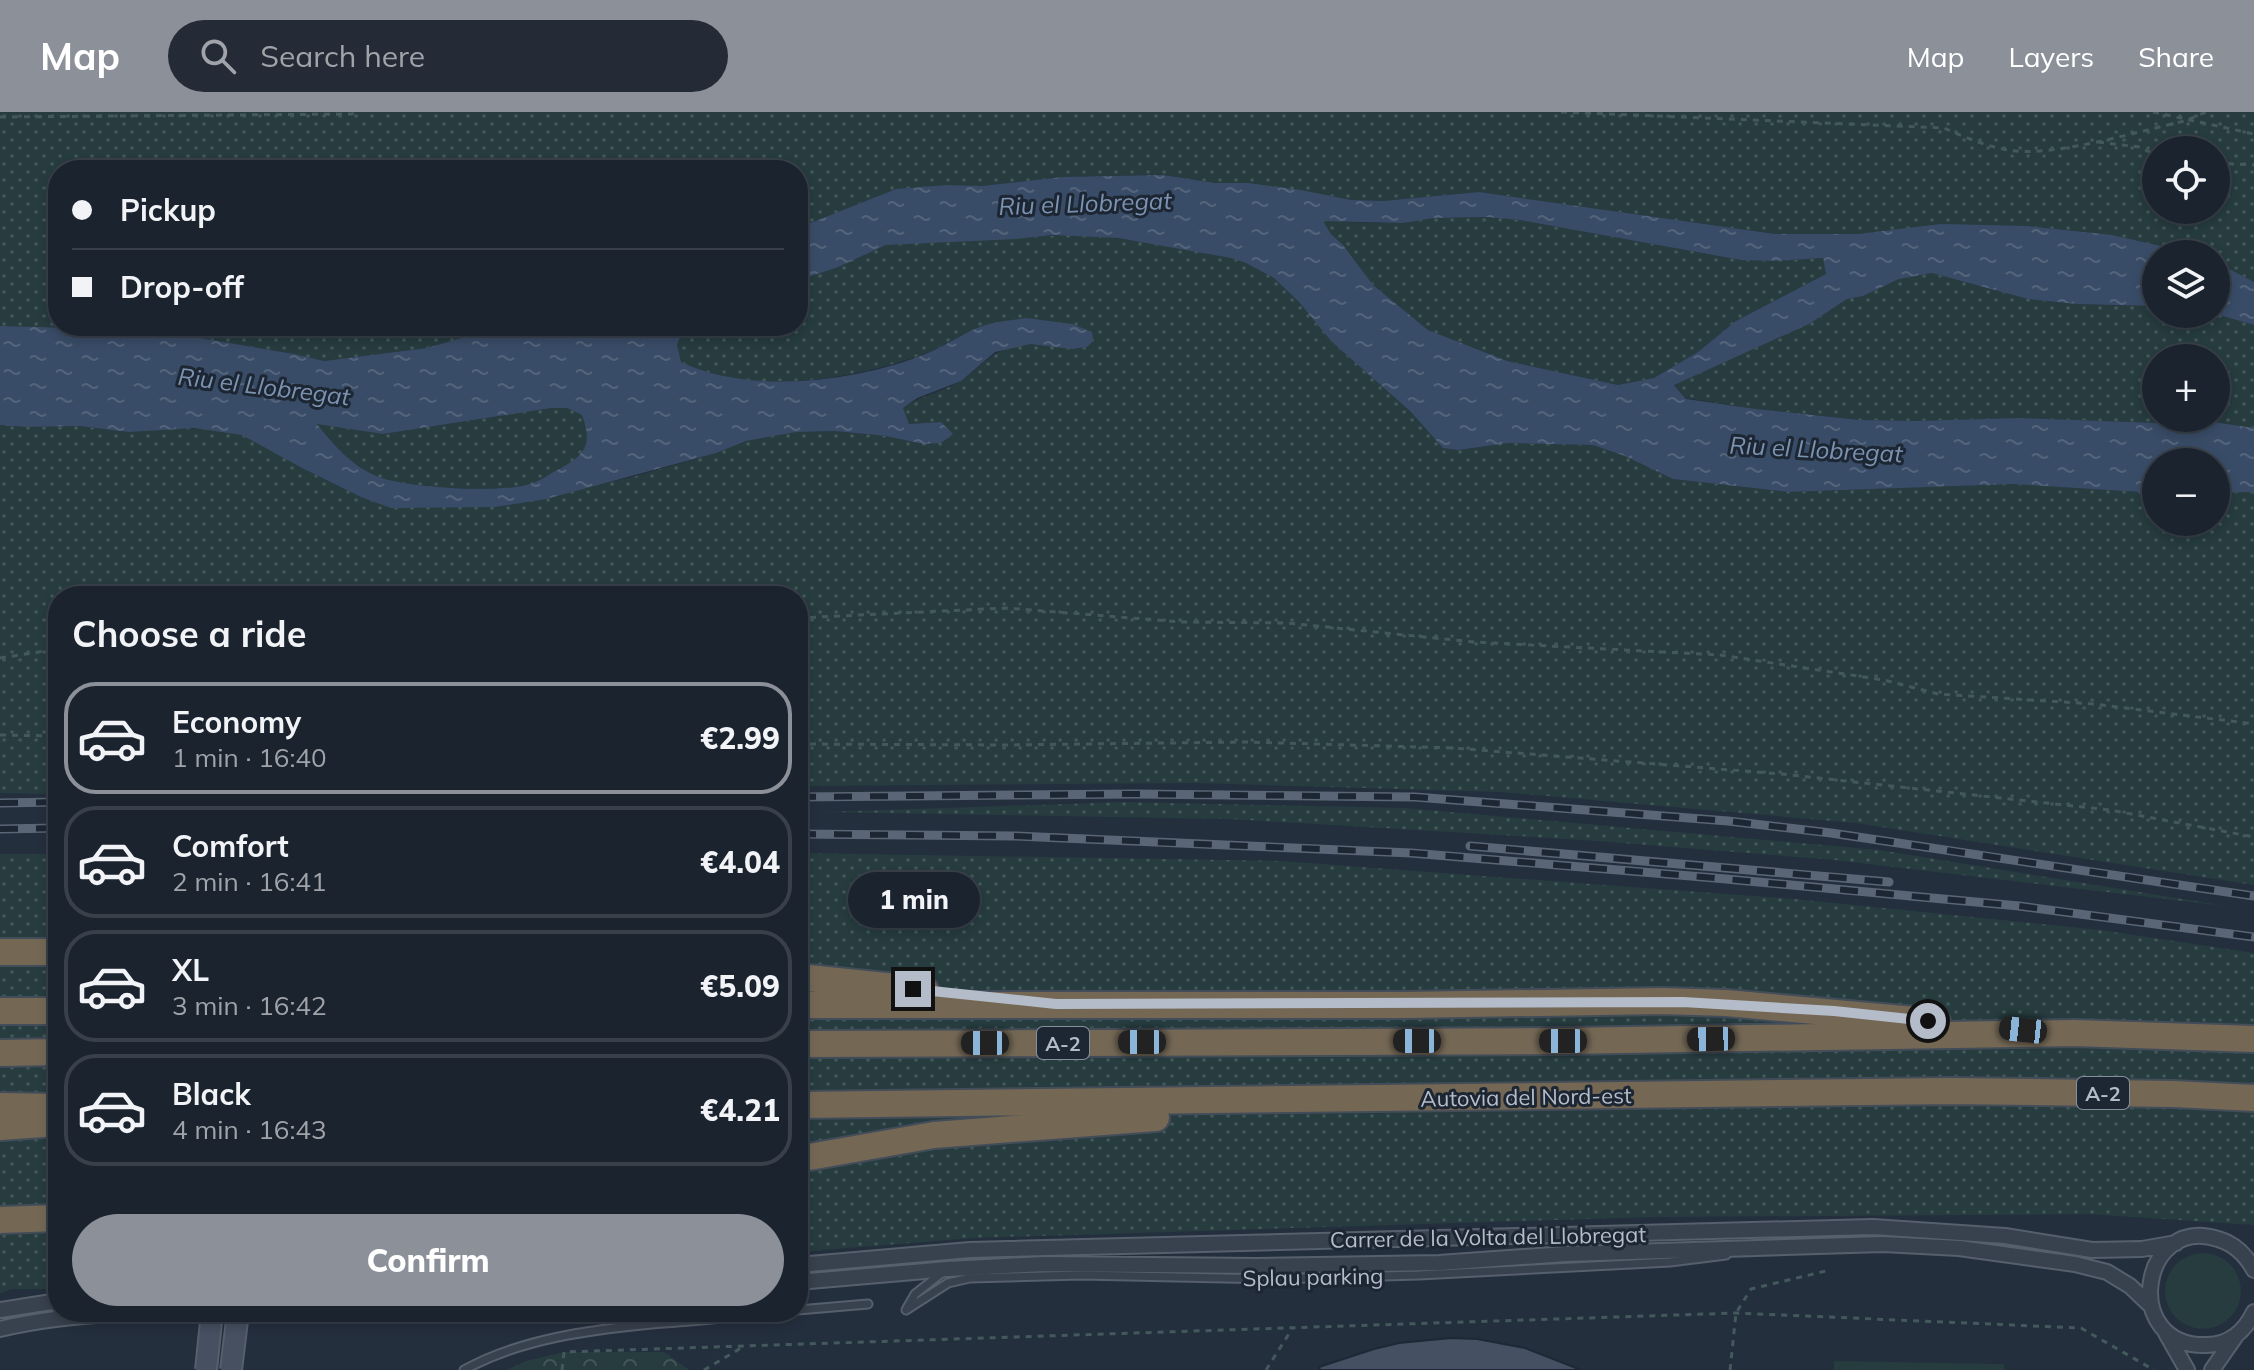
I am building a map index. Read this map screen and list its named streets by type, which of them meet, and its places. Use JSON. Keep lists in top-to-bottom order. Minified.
{"streets":{"highway":["A-2","Autovia del Nord-est"],"street":["Carrer de la Volta del Llobregat"],"lane":["Splau parking"]},"crossings":[["Carrer de la Volta del Llobregat","Splau parking"]],"water":["Riu el Llobregat"],"page":{"header":"Map","search":"Search here","nav":["Map","Layers","Share"],"map_buttons":["+","−"],"banner":["Pickup","Drop-off"],"heading":"Choose a ride","list":[{"name":"Economy","note":"1 min · 16:40","value":"€2.99"},{"name":"Comfort","note":"2 min · 16:41","value":"€4.04"},{"name":"XL","note":"3 min · 16:42","value":"€5.09"},{"name":"Black","note":"4 min · 16:43","value":"€4.21"}],"bubble":"1 min","buttons":"Confirm"}}
